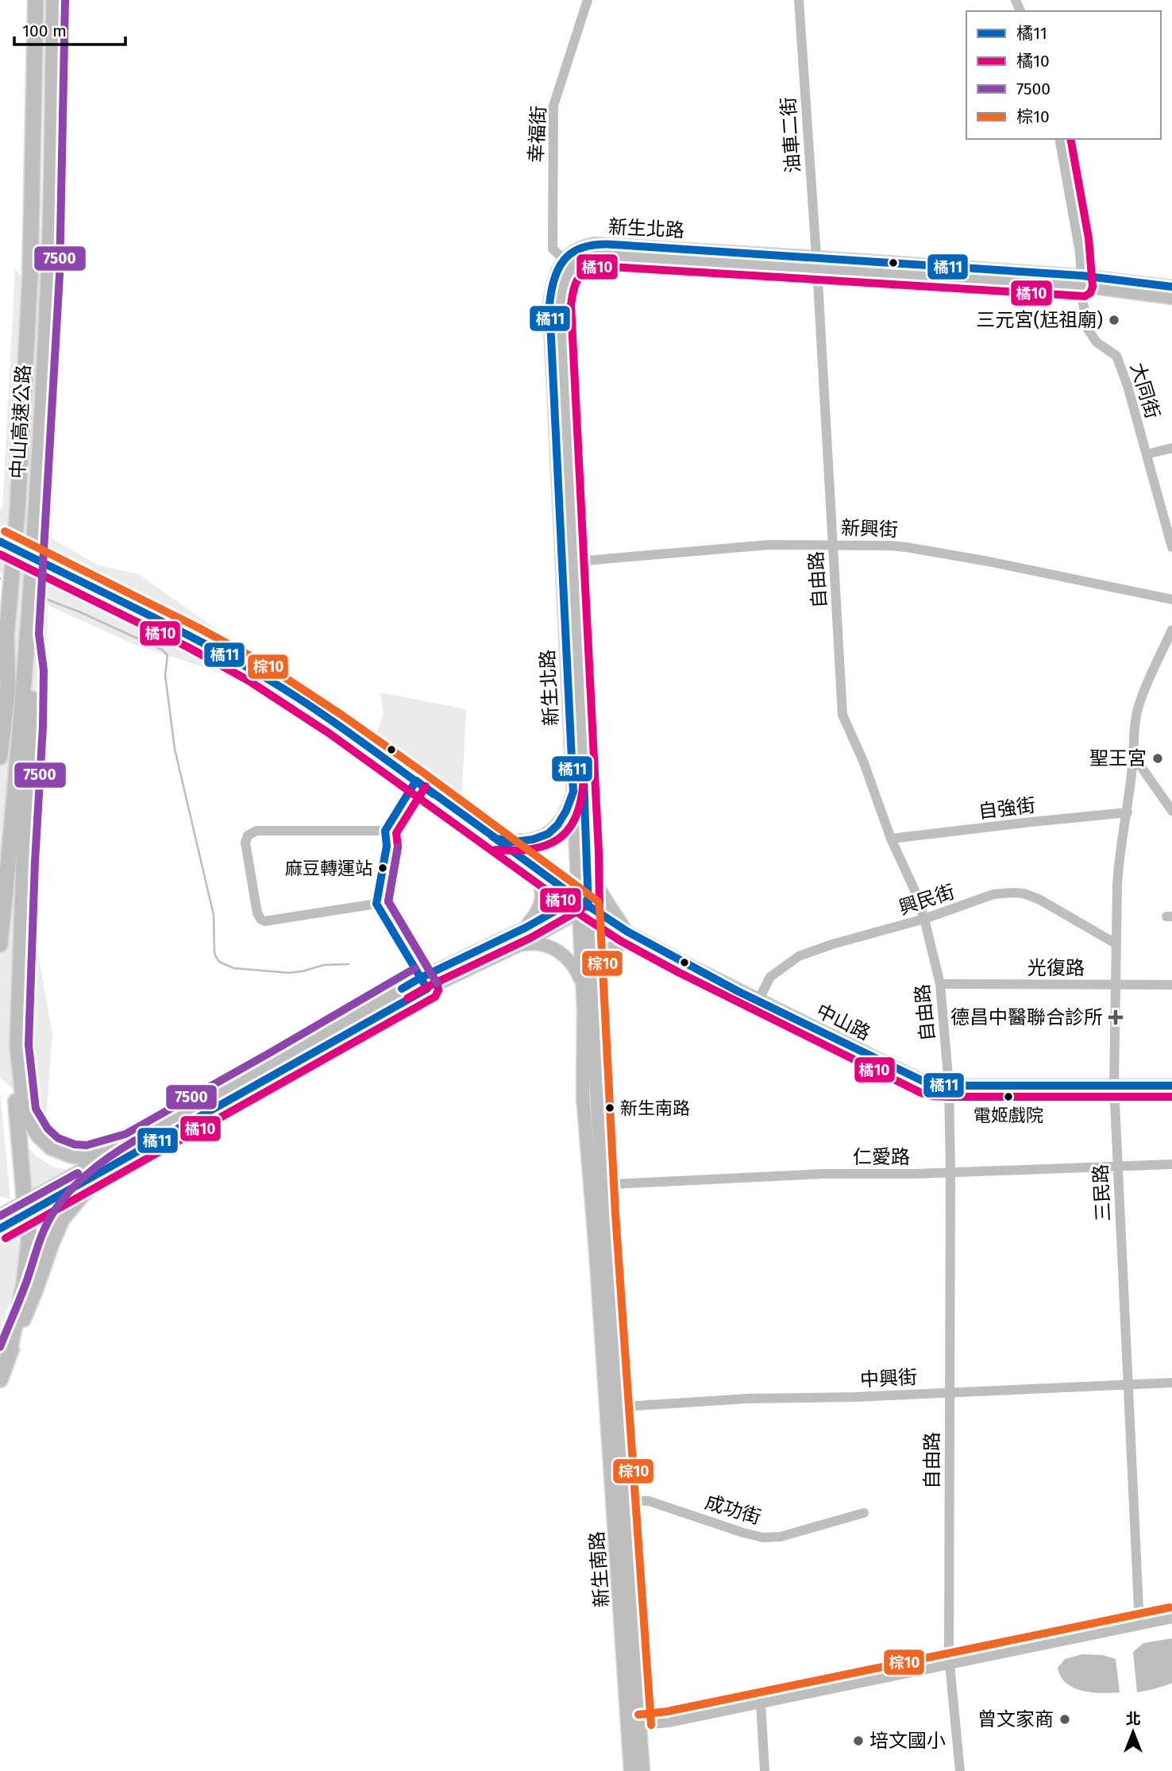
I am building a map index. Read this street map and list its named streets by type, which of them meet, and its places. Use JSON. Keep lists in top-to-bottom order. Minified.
{"streets":{"highway":["中山高速公路"],"main road":["新生北路","中山路","新生南路"],"street":["幸福街","油車二街","大同街","新興街","自由路","自強街","興民街","光復路","仁愛路","三民路","中興街","成功街"]},"crossings":[["幸福街","新生北路"],["油車二街","新生北路"],["油車二街","自由路"],["新生北路","大同街"],["新生北路","新興街"],["新生北路","自由路"],["新生北路","中山路"],["新生北路","新生南路"],["新興街","自由路"],["自由路","自強街"],["自由路","興民街"],["自由路","光復路"],["自由路","中山路"],["自由路","仁愛路"],["自由路","中興街"],["自強街","三民路"],["興民街","中山路"],["興民街","三民路"],["光復路","三民路"],["中山路","三民路"],["中山路","新生南路"],["仁愛路","三民路"],["仁愛路","新生南路"],["三民路","中興街"],["中興街","新生南路"],["成功街","新生南路"]],"places":{"other":["三元宮(尪祖廟)","聖王宮","麻豆轉運站","電姬戲院","新生南路","曾文家商","培文國小"],"health":["德昌中醫聯合診所"]},"lines":["transit line 7500","transit line 橘10","transit line 橘11","transit line 棕10"],"legend":["橘11","橘10","7500","棕10"],"scale_bar":"100 m","north":"top"}
